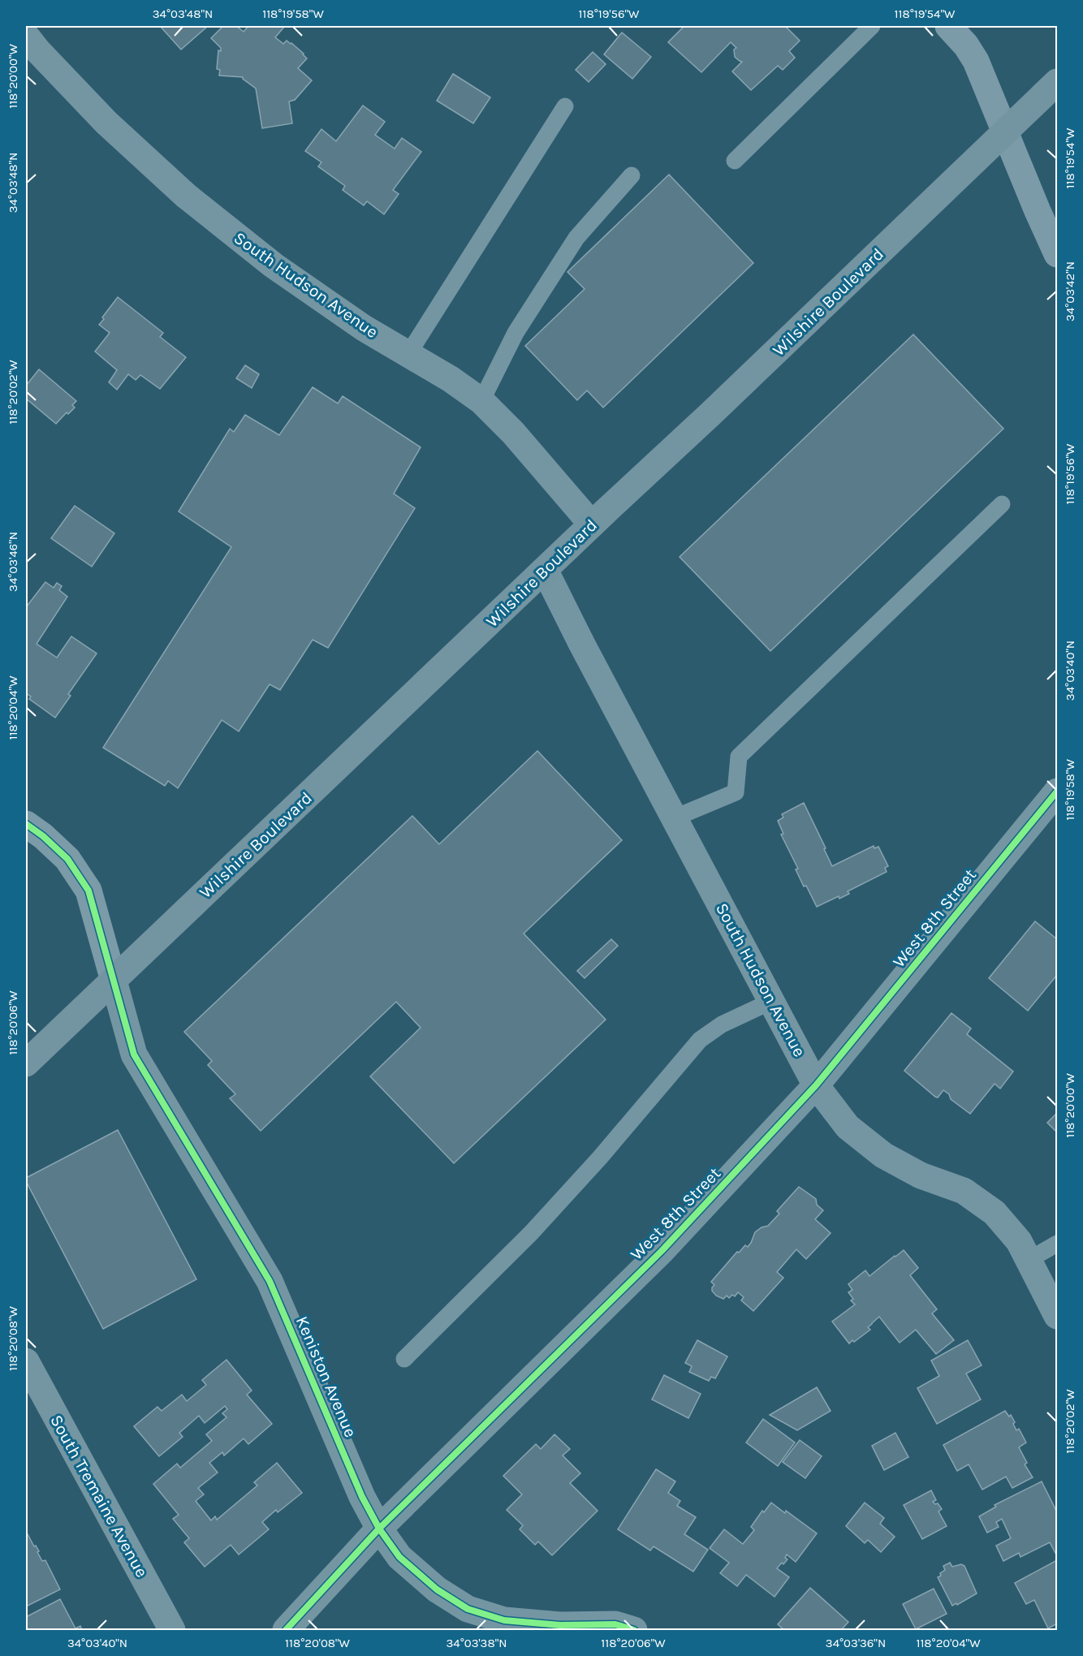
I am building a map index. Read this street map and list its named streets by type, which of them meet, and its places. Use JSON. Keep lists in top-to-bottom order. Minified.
{"streets":{"main road":["Wilshire Boulevard"],"street":["South Hudson Avenue","West 8th Street","Keniston Avenue","South Tremaine Avenue"]},"crossings":[["South Hudson Avenue","Wilshire Boulevard"],["South Hudson Avenue","West 8th Street"],["Wilshire Boulevard","Keniston Avenue"],["West 8th Street","Keniston Avenue"]],"coordinates":["34°03'48\"N","118°19'58\"W","118°19'56\"W","118°19'54\"W","118°20'00\"W","34°03'42\"N","118°20'02\"W","34°03'46\"N","34°03'40\"N","118°20'04\"W","118°20'06\"W","118°20'08\"W","34°03'38\"N","34°03'36\"N"]}
